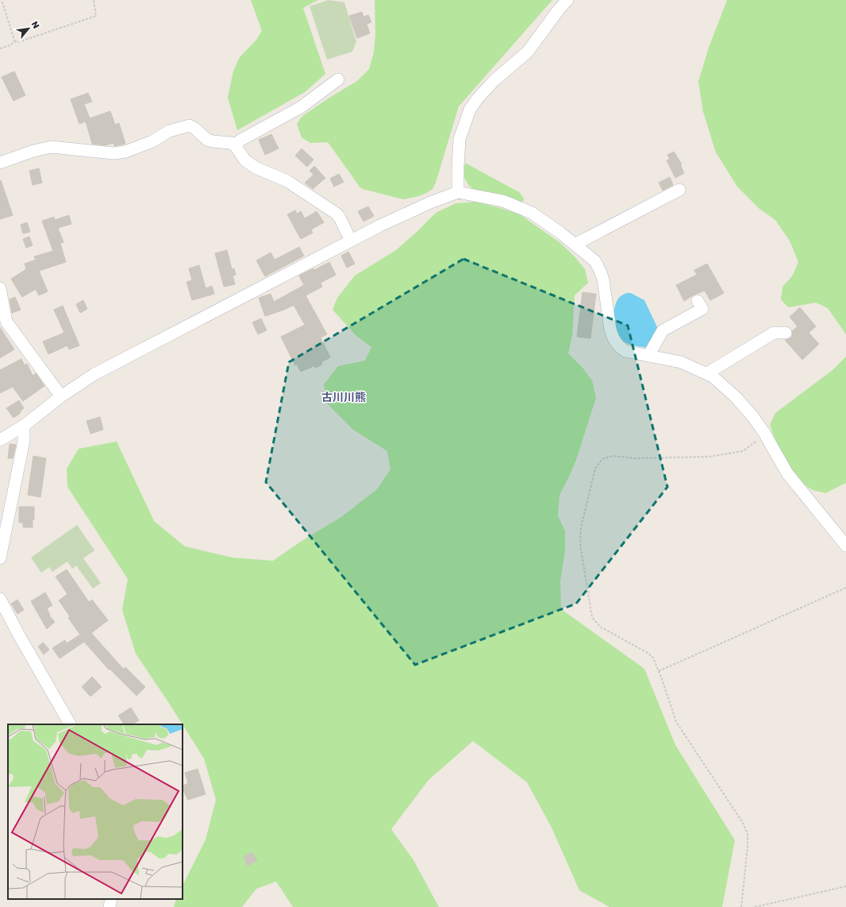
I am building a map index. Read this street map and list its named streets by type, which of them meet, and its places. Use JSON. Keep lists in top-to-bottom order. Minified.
{"districts":["古川川熊"],"north":"top right"}
